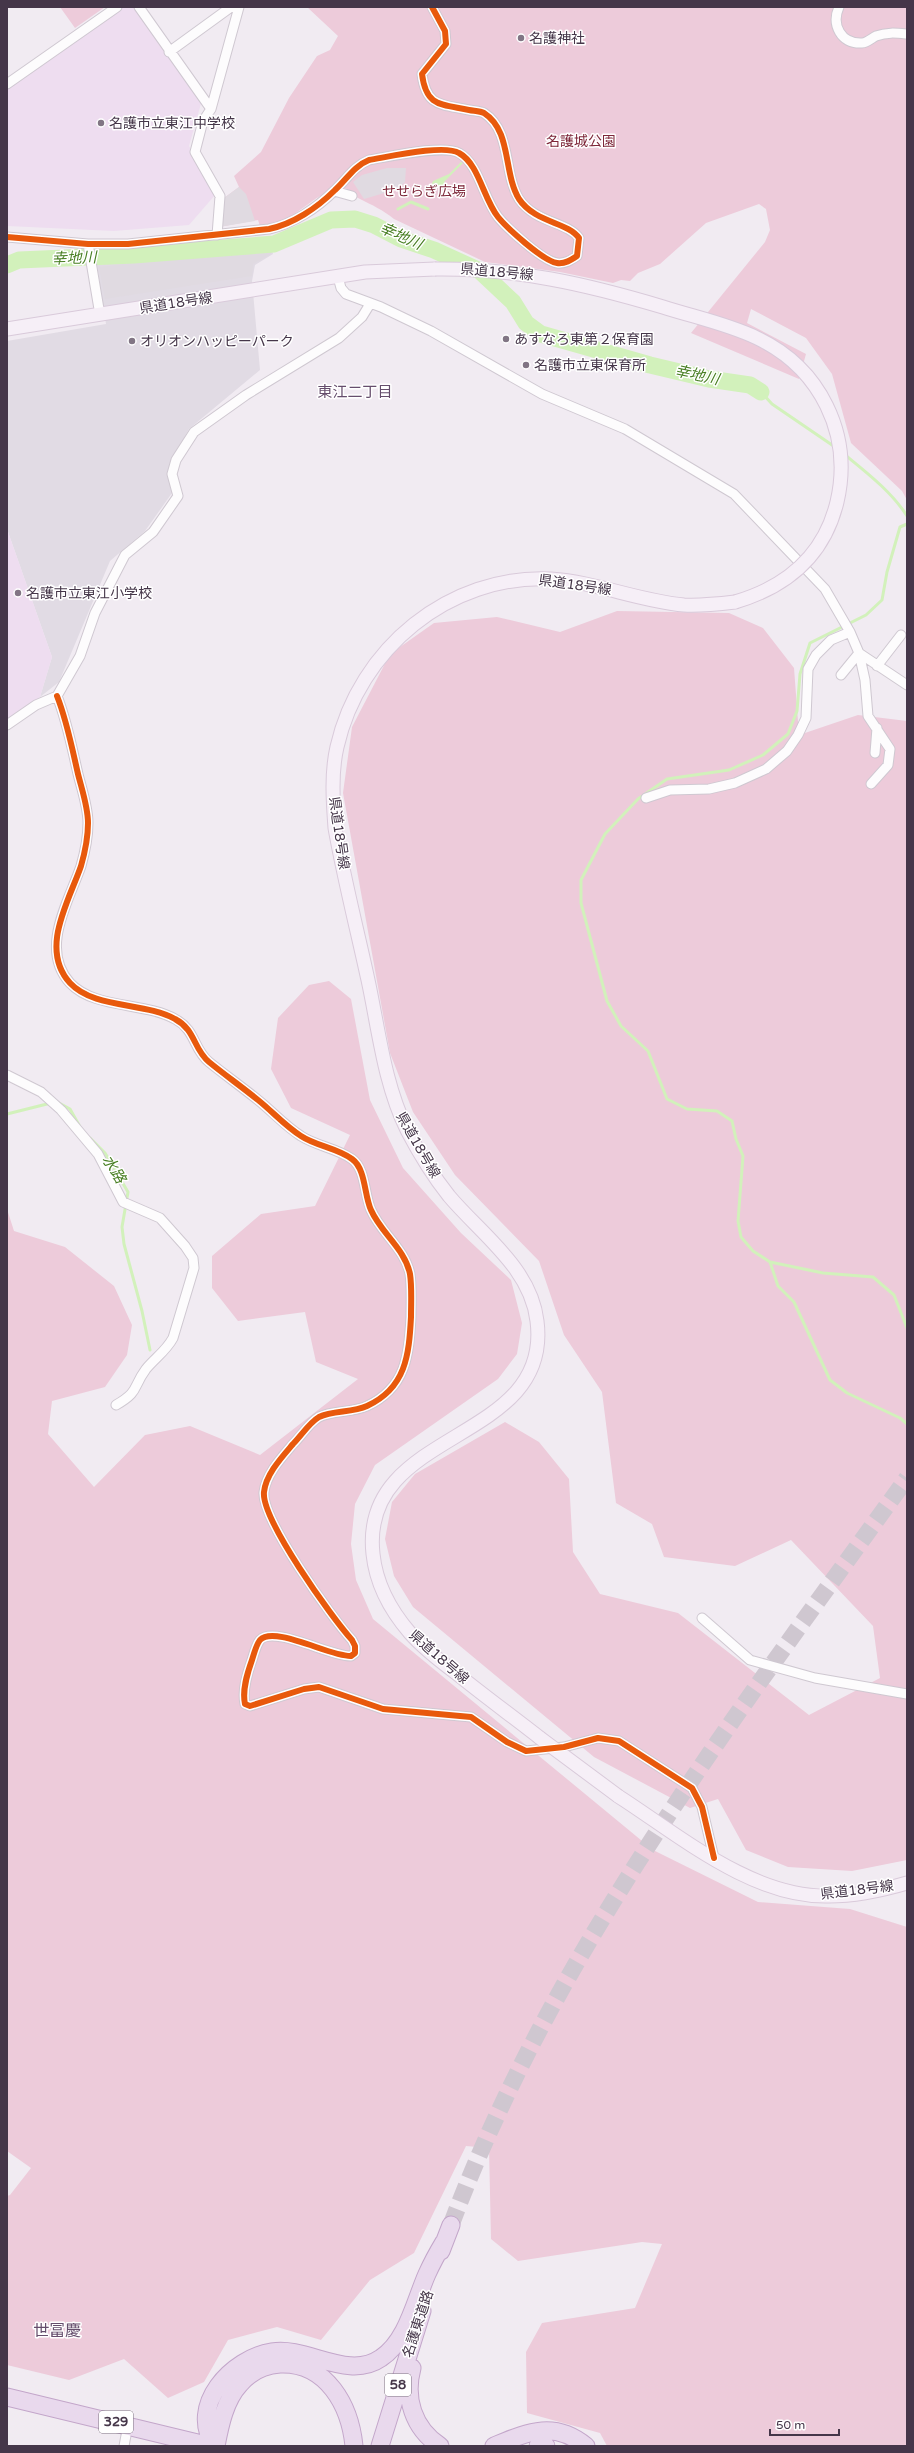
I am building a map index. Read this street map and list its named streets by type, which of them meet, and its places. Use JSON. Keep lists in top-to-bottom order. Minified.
{"streets":{"highway":["名護東道路","58","329"],"main road":["県道18号線"]},"districts":["東江二丁目","世冨慶"],"water":["幸地川","水路"],"parks":["名護城公園","せせらぎ広場"],"places":["名護神社","名護市立東江中学校","あすなろ東第２保育園","オリオンハッピーパーク","名護市立東保育所","名護市立東江小学校"],"scale_bar":"50 m"}
